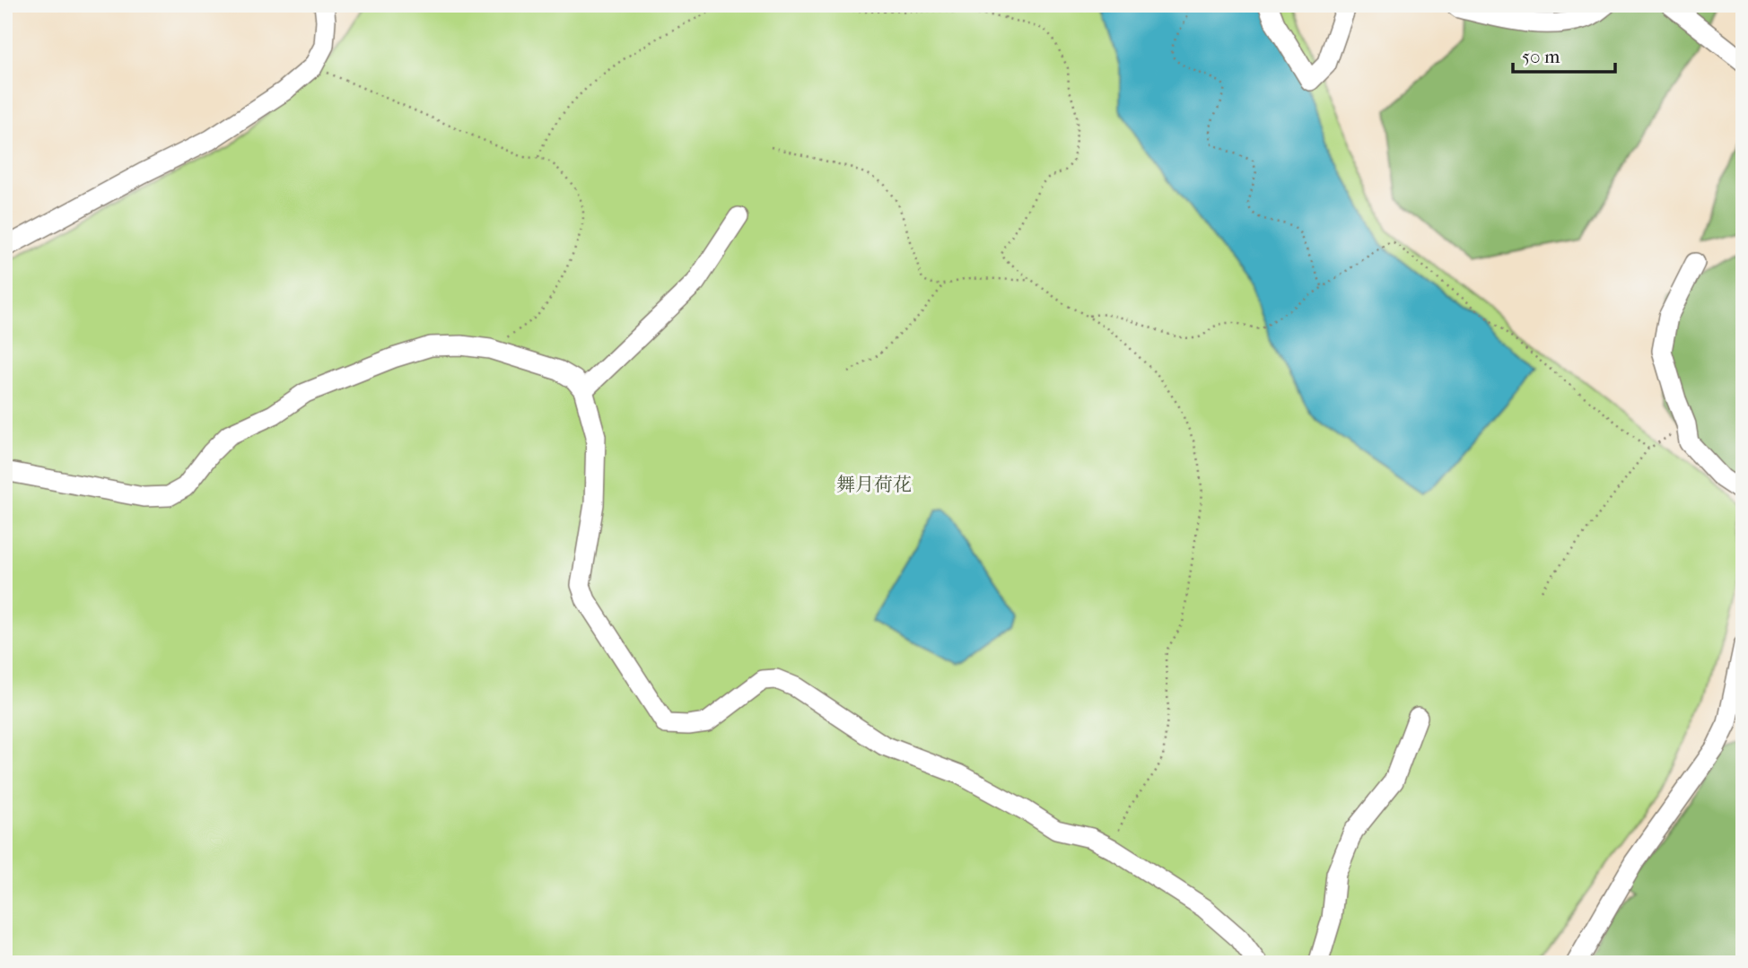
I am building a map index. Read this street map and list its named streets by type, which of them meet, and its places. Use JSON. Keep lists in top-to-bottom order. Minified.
{"parks":["舞月荷花"],"scale_bar":"50 m"}
